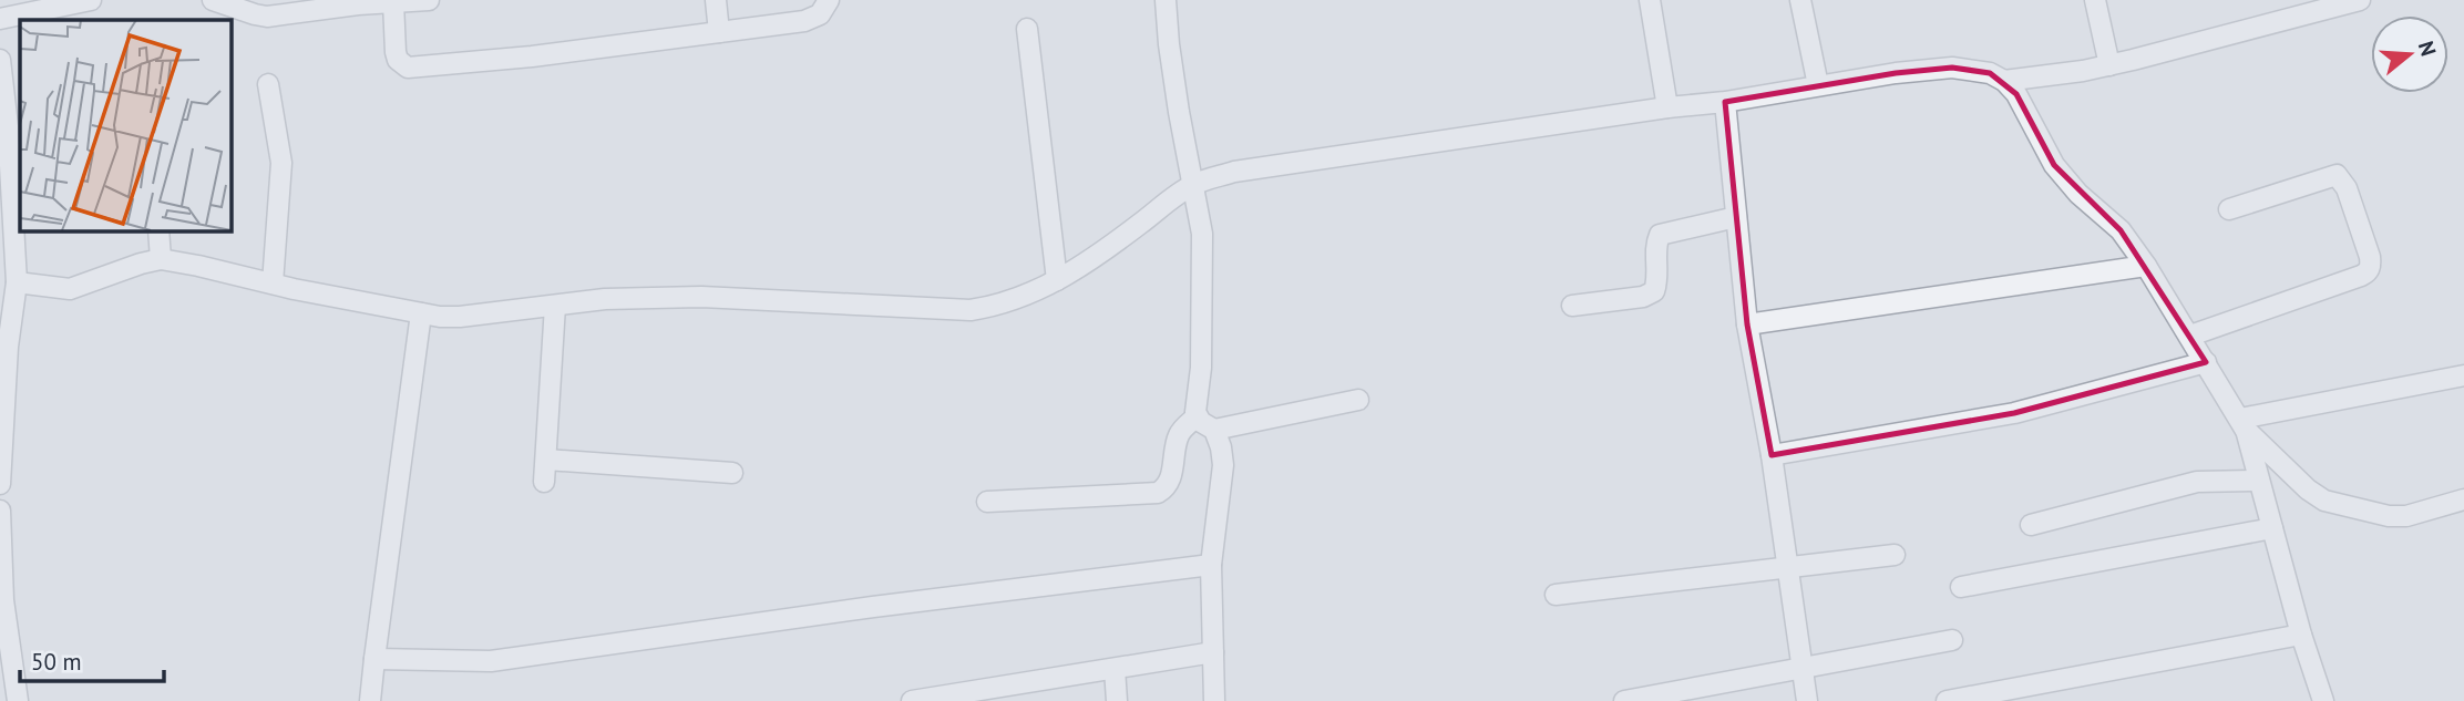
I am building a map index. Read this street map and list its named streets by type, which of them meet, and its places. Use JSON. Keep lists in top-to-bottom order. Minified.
{"scale_bar":"50 m","north":"right"}
